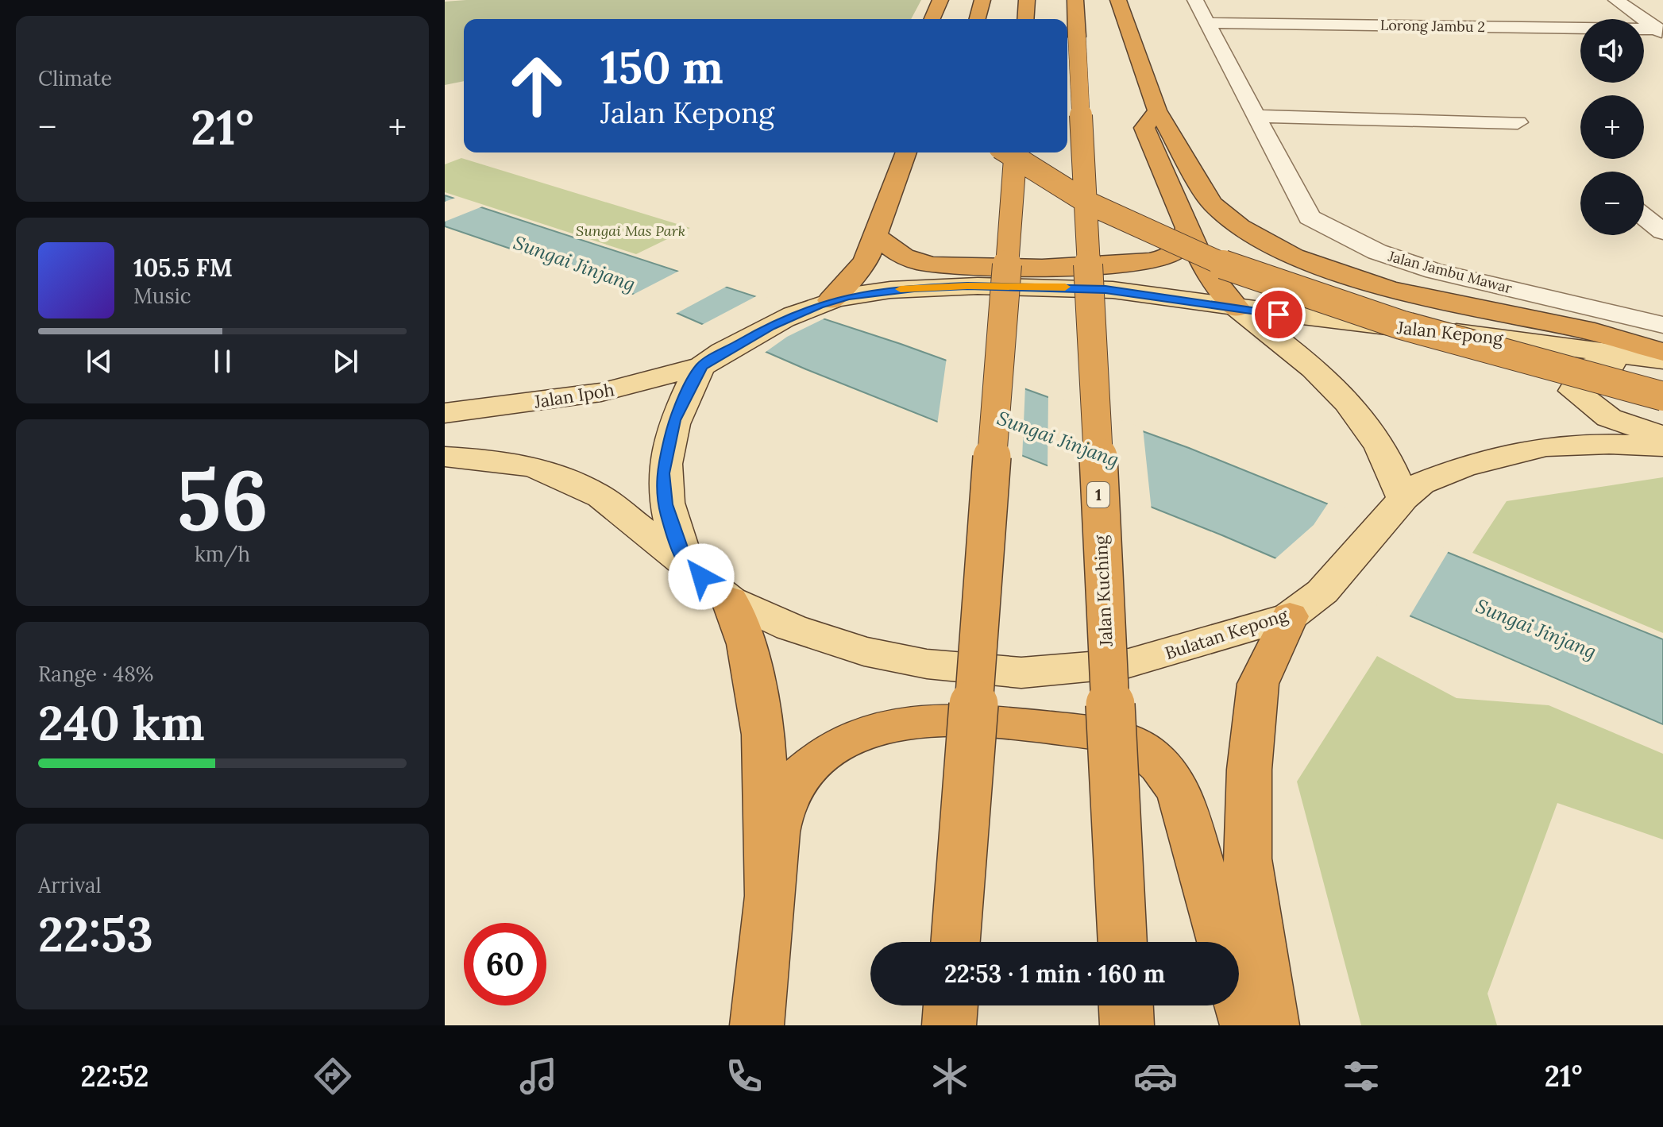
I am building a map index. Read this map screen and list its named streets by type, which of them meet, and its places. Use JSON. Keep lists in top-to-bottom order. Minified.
{"streets":{"highway":["1","Jalan Kuching"],"main road":["Jalan Kepong","Jalan Ipoh","Bulatan Kepong"],"street":["Lorong Jambu 2","Jalan Jambu Mawar"]},"crossings":[["Lorong Jambu 2","Jalan Jambu Mawar"],["Jalan Ipoh","Bulatan Kepong"]],"water":["Sungai Jinjang"],"parks":["Sungai Mas Park"],"page":{"tile":["Climate",["56","km/h"],["Range · 48%","240 km"],["Arrival","22:53"]],"map_buttons":["+","−"],"turn":["150 m","Jalan Kepong"],"heat":["−","21°","+"],"song":["105.5 FM","Music"],"limit":"60","trip":"22:53 · 1 min · 160 m","tabs":["22:52","21°"]}}
